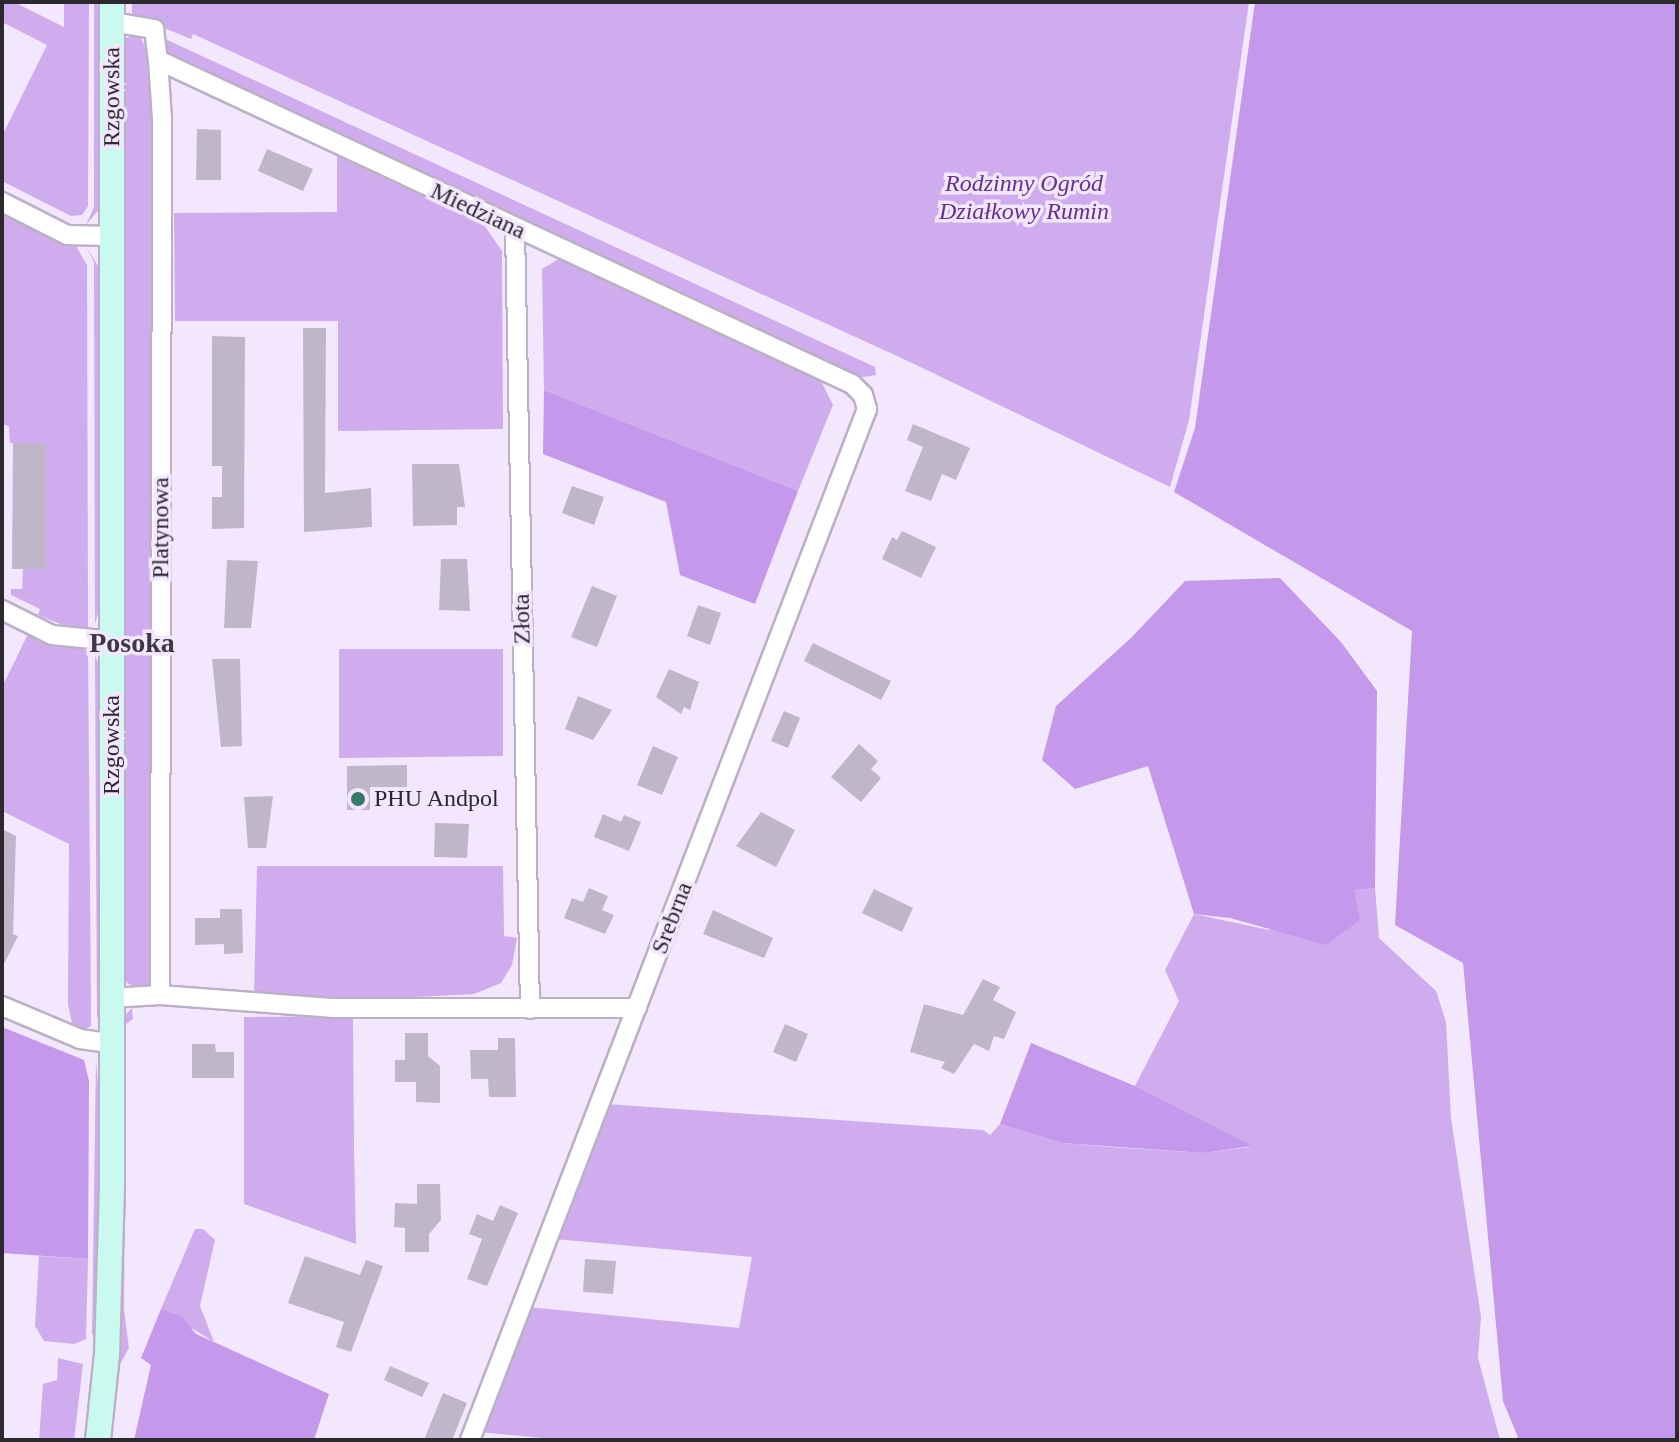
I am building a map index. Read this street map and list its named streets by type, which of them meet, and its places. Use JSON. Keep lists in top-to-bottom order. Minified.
{"streets":{"street":["Rzgowska","Miedziana","Platynowa","Złota","Srebrna"]},"crossings":[["Miedziana","Platynowa"],["Miedziana","Złota"],["Miedziana","Srebrna"]],"districts":["Posoka"],"parks":["Rodzinny Ogród Działkowy Rumin"],"places":["PHU Andpol"]}
